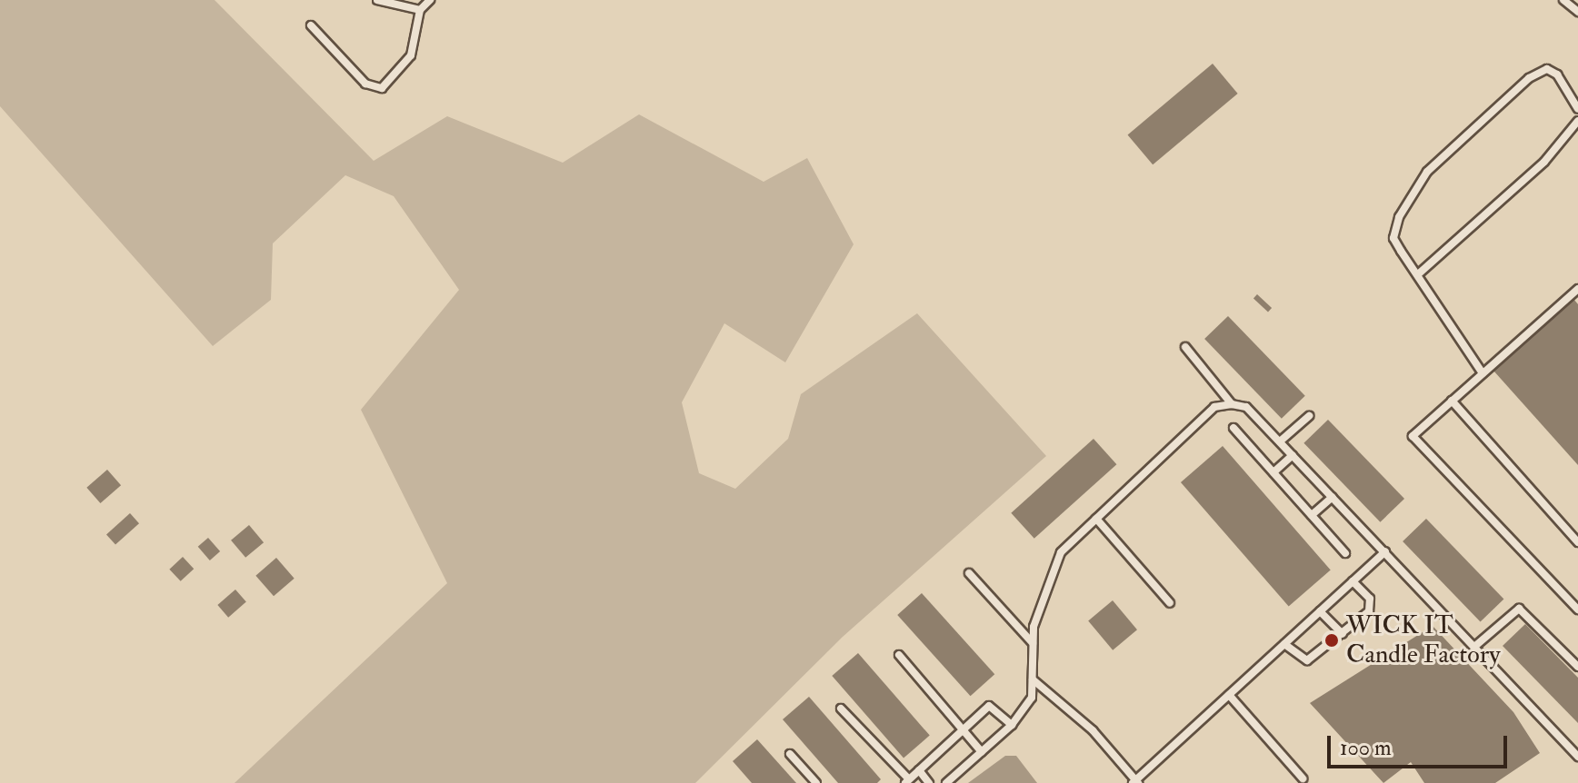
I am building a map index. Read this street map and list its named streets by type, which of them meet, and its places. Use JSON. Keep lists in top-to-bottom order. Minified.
{"places":["WICK IT Candle Factory"],"scale_bar":"100 m"}
